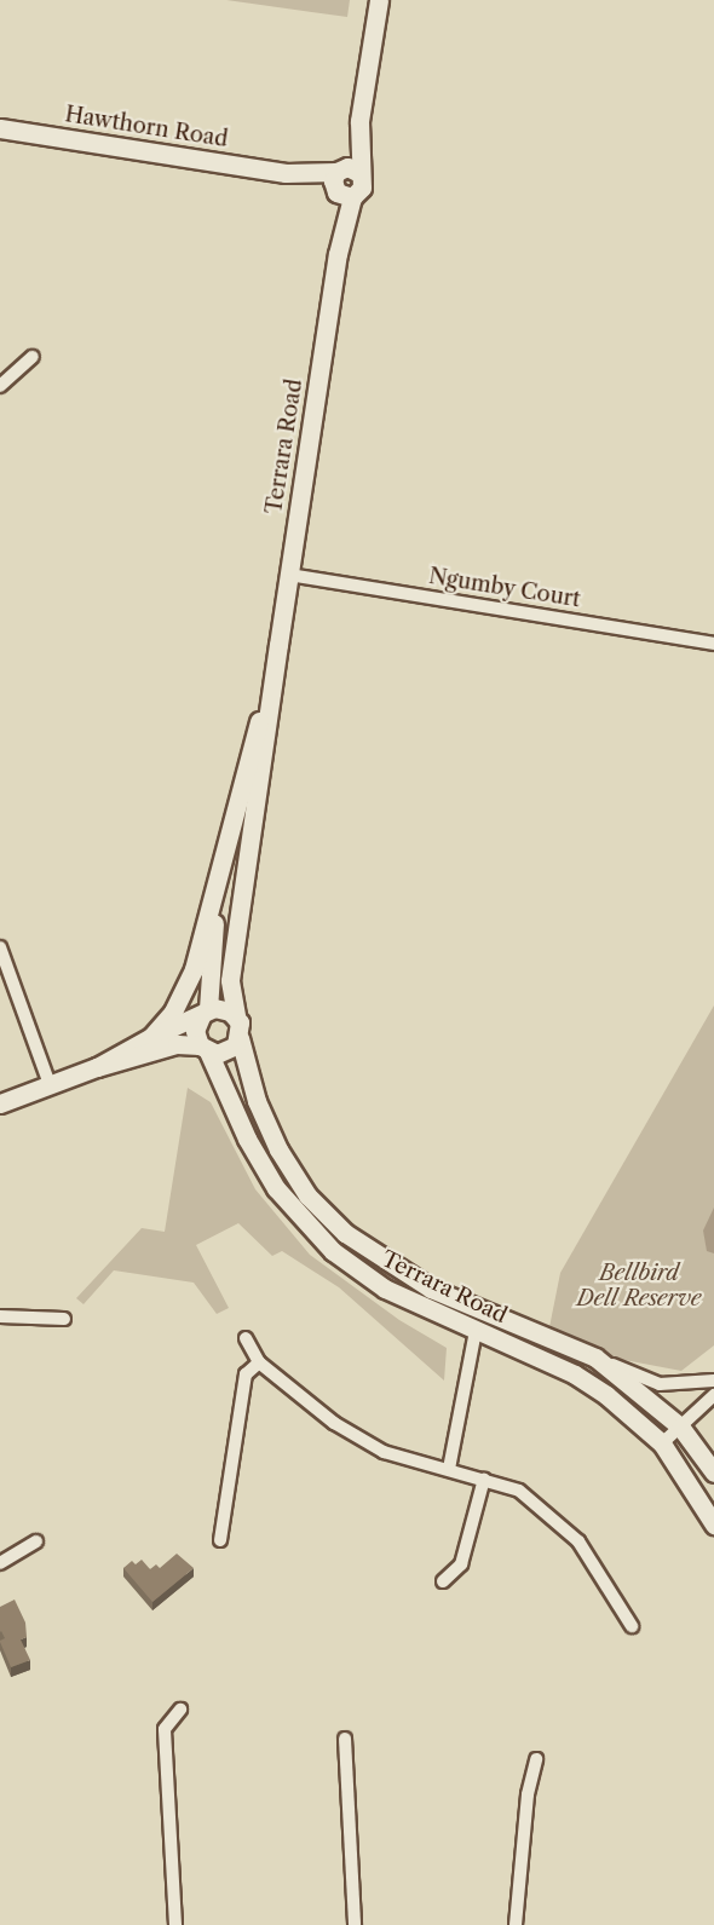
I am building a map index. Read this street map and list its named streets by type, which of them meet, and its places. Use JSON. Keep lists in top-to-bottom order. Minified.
{"streets":{"main road":["Hawthorn Road","Terrara Road"],"street":["Ngumby Court"]},"crossings":[["Hawthorn Road","Terrara Road"],["Terrara Road","Ngumby Court"]],"parks":["Bellbird Dell Reserve"]}
